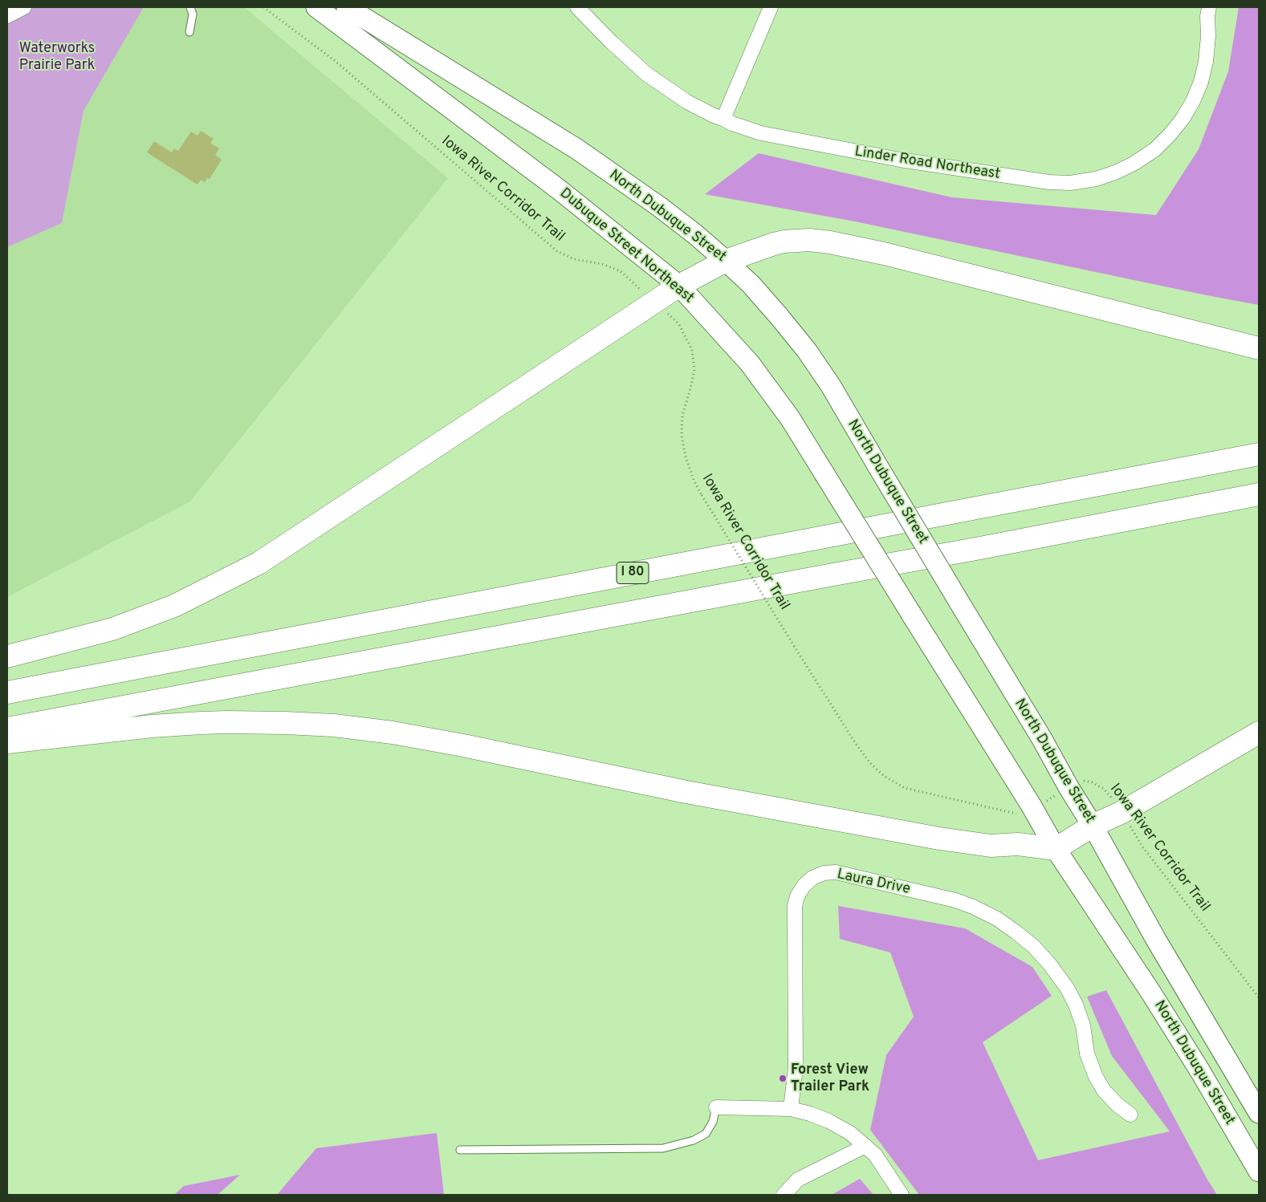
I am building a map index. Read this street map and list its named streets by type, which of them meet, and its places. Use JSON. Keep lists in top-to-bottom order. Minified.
{"streets":{"highway":["I 80"],"main road":["North Dubuque Street","Dubuque Street Northeast"],"street":["Linder Road Northeast","Laura Drive"],"path":["Iowa River Corridor Trail"]},"crossings":[["Iowa River Corridor Trail","North Dubuque Street"],["North Dubuque Street","Dubuque Street Northeast"]],"parks":["Waterworks Prairie Park"],"places":["Forest View Trailer Park"]}
